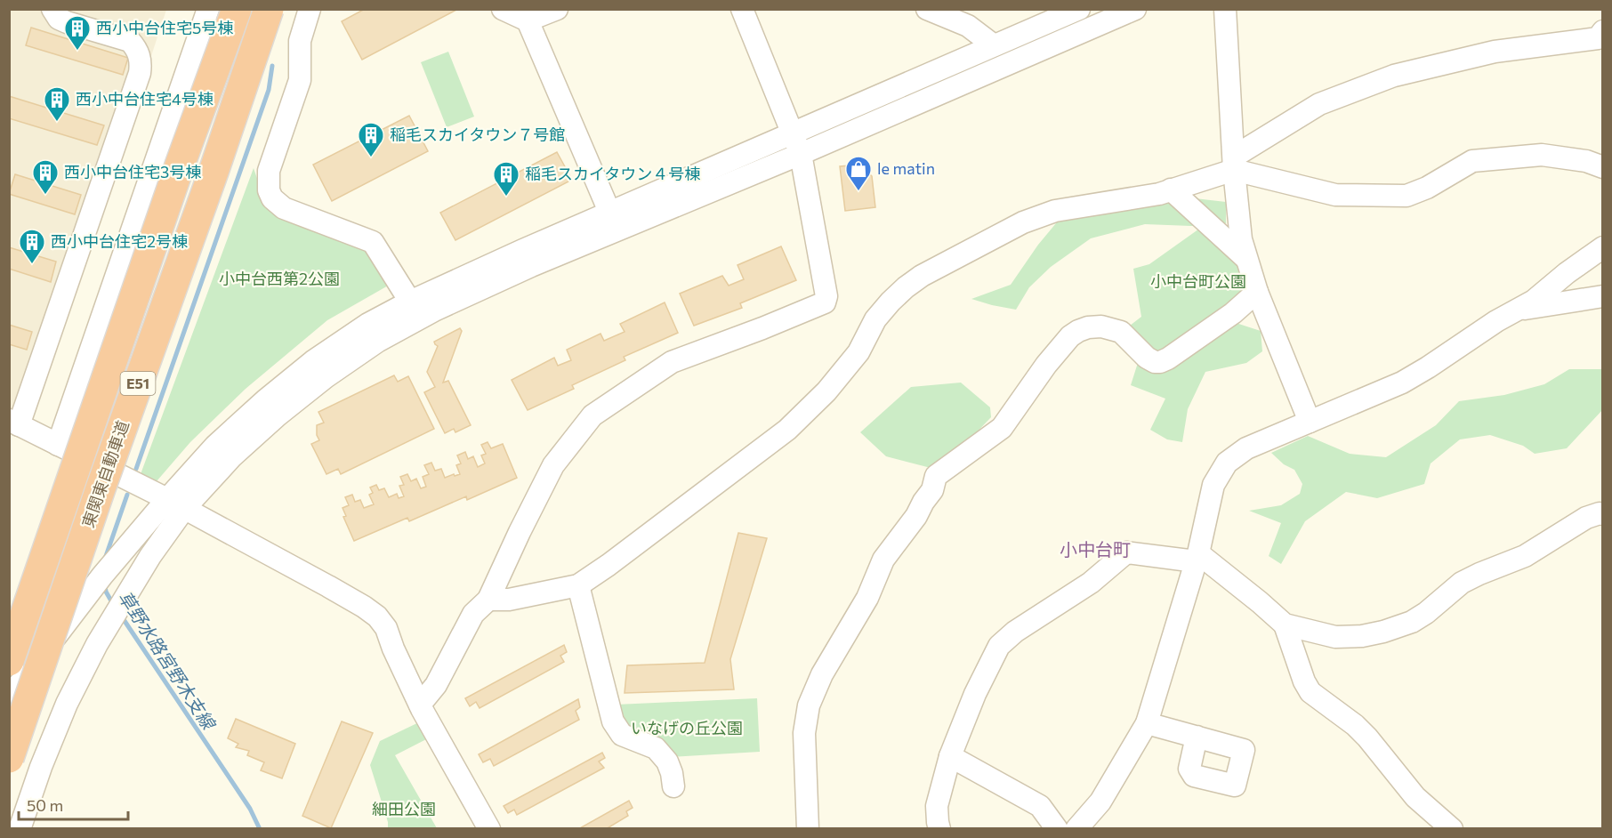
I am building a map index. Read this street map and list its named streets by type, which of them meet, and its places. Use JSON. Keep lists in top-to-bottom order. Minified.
{"streets":{"highway":["E51","東関東自動車道"]},"districts":["小中台町"],"water":["草野水路宮野木支線"],"parks":["小中台西第2公園","小中台町公園","いなげの丘公園","細田公園"],"places":{"building":["西小中台住宅5号棟","西小中台住宅4号棟","稲毛スカイタウン７号館","西小中台住宅3号棟","稲毛スカイタウン４号棟","西小中台住宅2号棟"],"shop":["le matin"]},"scale_bar":"50 m"}
